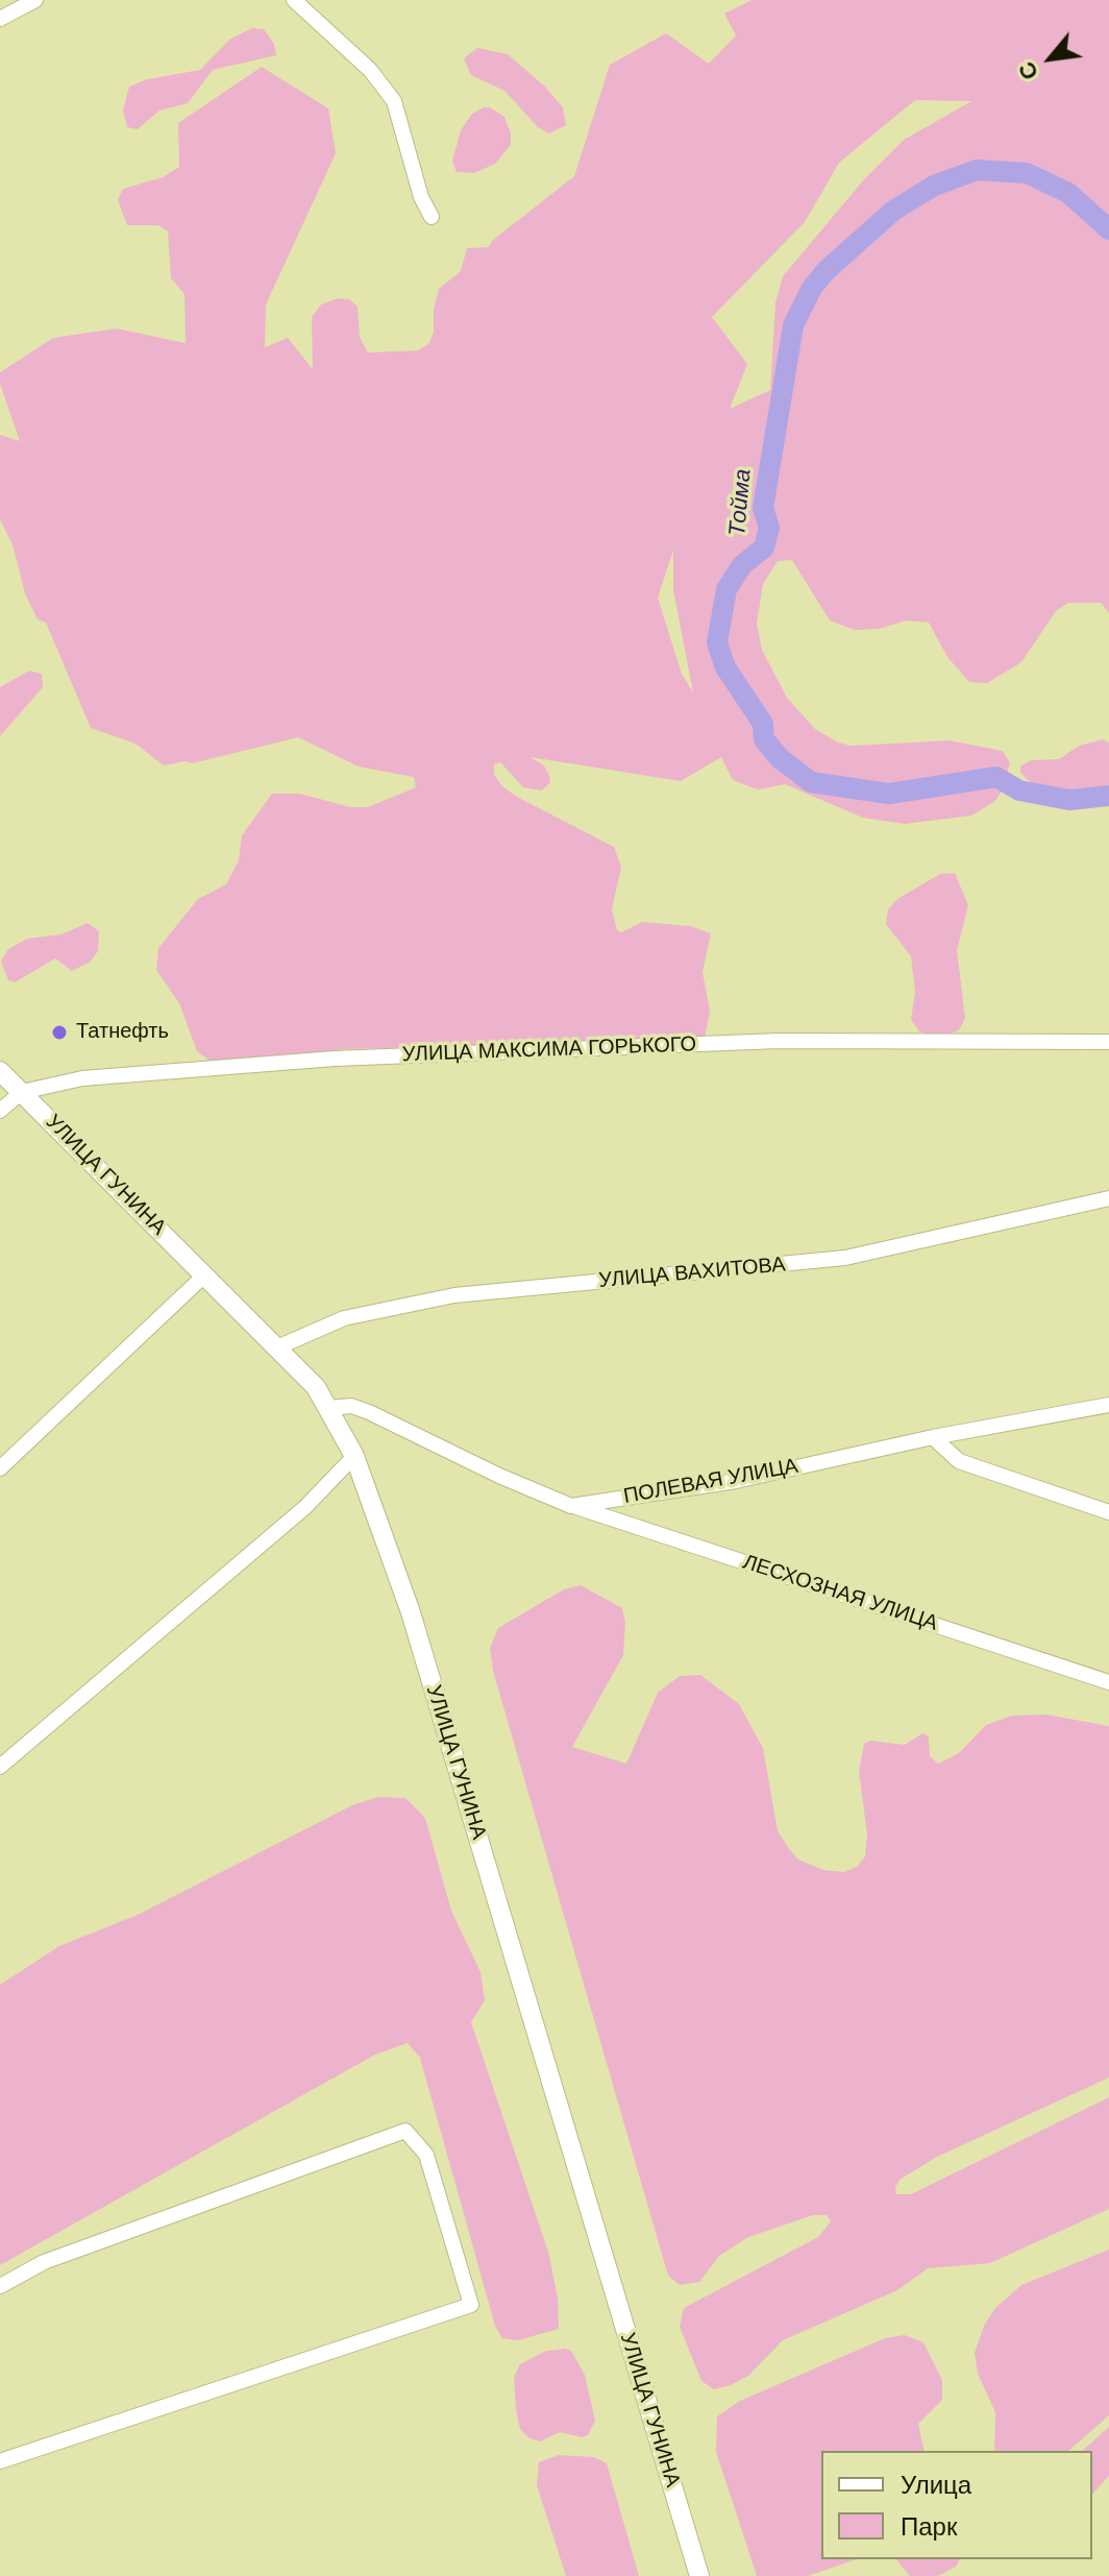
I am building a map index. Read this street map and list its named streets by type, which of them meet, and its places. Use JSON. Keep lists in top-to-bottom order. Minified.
{"streets":{"main road":["УЛИЦА ГУНИНА"],"street":["УЛИЦА МАКСИМА ГОРЬКОГО","УЛИЦА ВАХИТОВА","ПОЛЕВАЯ УЛИЦА","ЛЕСХОЗНАЯ УЛИЦА"]},"crossings":[["УЛИЦА МАКСИМА ГОРЬКОГО","УЛИЦА ГУНИНА"],["УЛИЦА ГУНИНА","УЛИЦА ВАХИТОВА"],["ПОЛЕВАЯ УЛИЦА","ЛЕСХОЗНАЯ УЛИЦА"]],"water":["Тойма"],"places":["Татнефть"],"legend":["Улица","Парк"],"north":"bottom left"}
